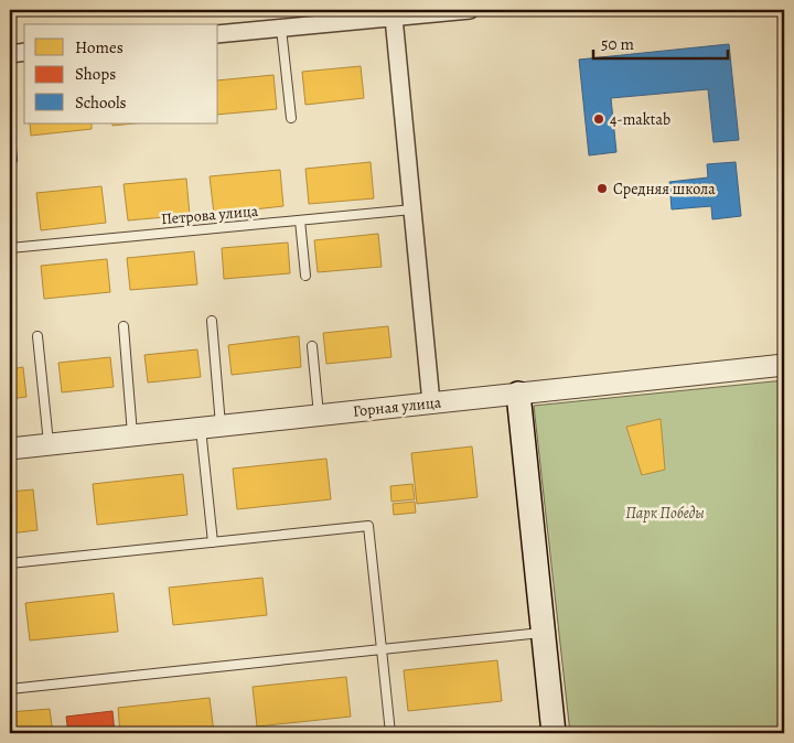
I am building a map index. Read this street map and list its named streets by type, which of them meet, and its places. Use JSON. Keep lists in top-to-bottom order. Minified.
{"streets":{"street":["Горная улица"],"lane":["Петрова улица"]},"parks":["Парк Победы"],"places":["4-maktab","Средняя школа"],"legend":["Homes","Shops","Schools"],"scale_bar":"50 m"}
